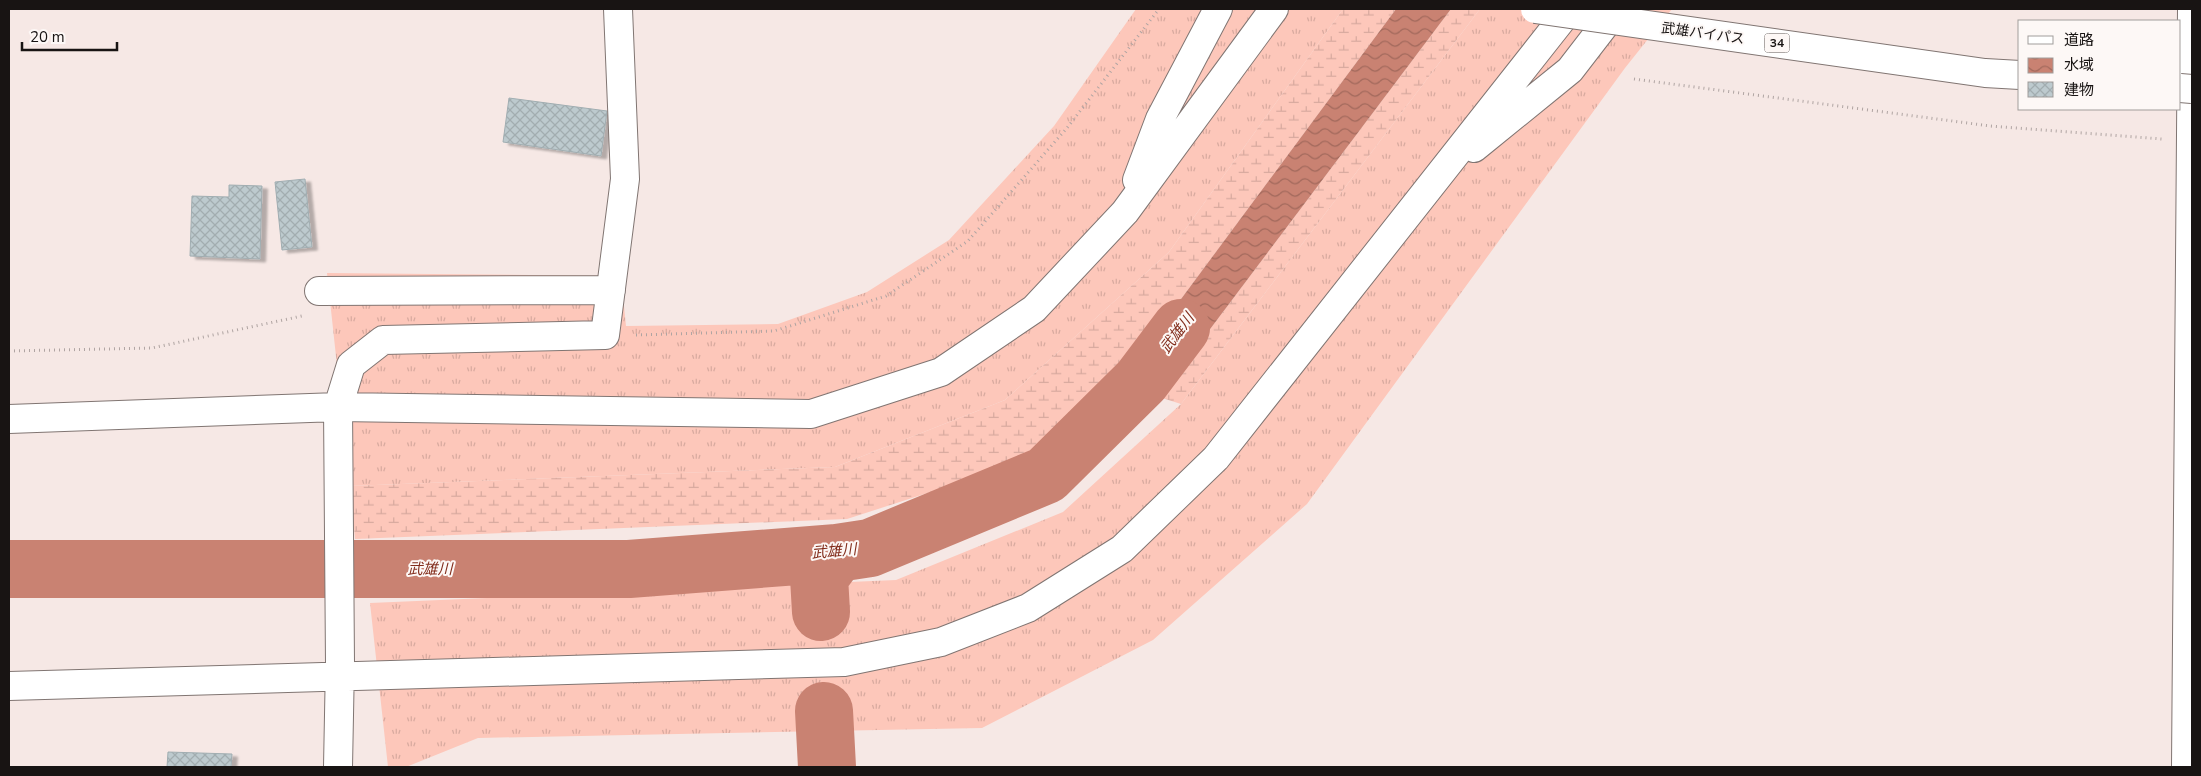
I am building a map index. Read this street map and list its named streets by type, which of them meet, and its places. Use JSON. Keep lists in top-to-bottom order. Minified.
{"streets":{"main road":["武雄バイパス","34"]},"water":["武雄川"],"legend":["道路","水域","建物"],"scale_bar":"20 m"}
